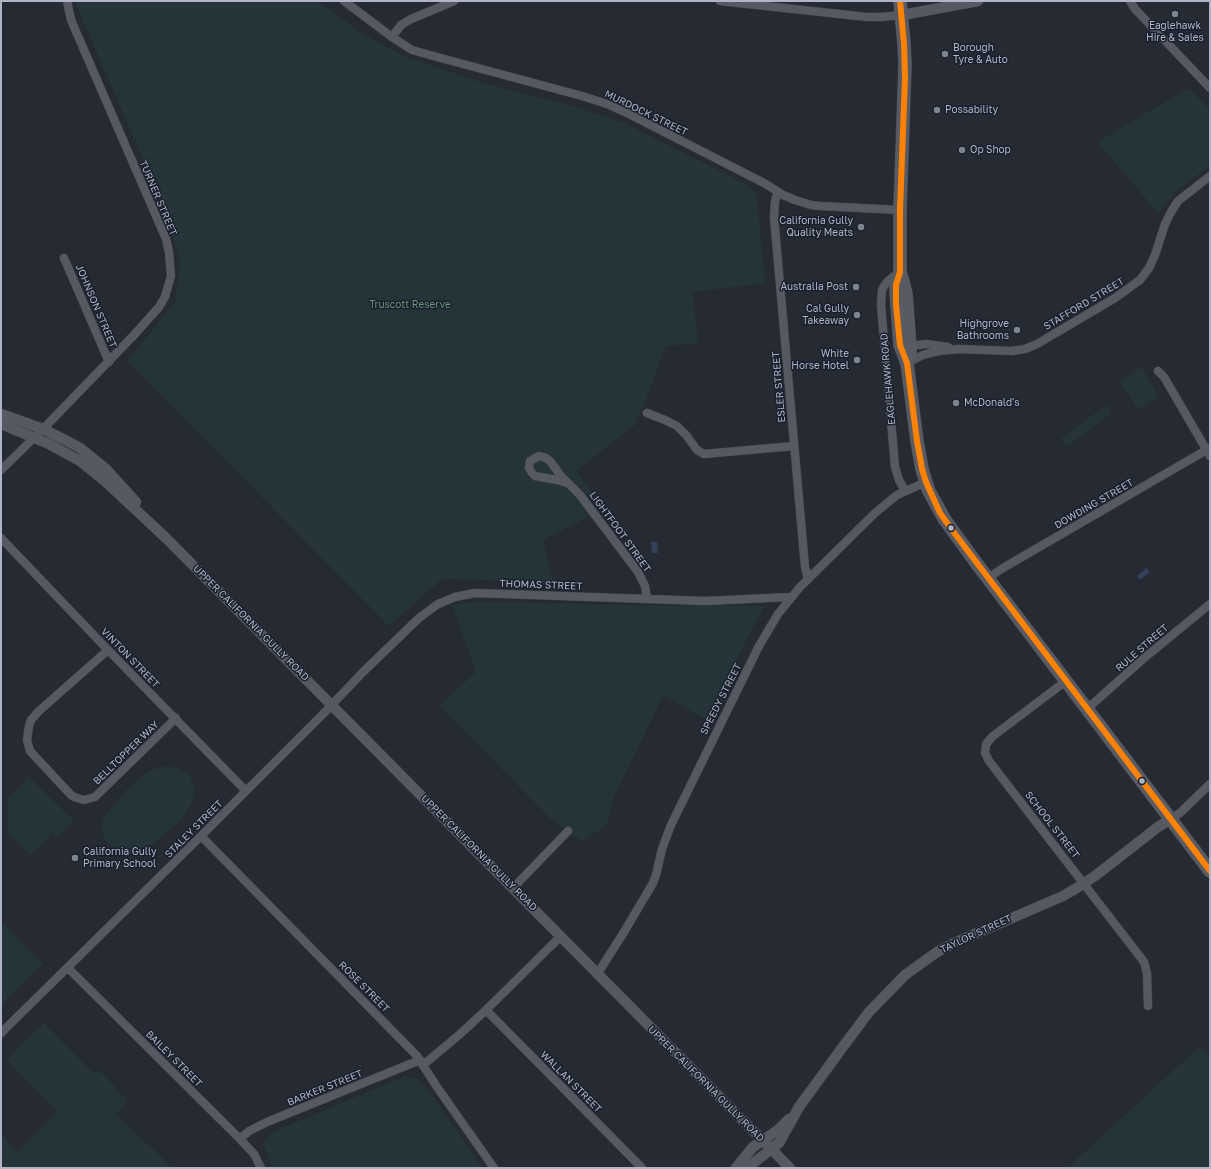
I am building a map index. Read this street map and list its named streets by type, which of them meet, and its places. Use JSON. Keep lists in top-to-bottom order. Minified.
{"streets":{"main road":["EAGLEHAWK ROAD"],"street":["MURDOCK STREET","TURNER STREET","STAFFORD STREET","JOHNSON STREET","ESLER STREET","DOWDING STREET","LIGHTFOOT STREET","THOMAS STREET","UPPER CALIFORNIA GULLY ROAD","RULE STREET","VINTON STREET","SPEEDY STREET","BELLTOPPER WAY","SCHOOL STREET","STALEY STREET","TAYLOR STREET","ROSE STREET","BAILEY STREET","WALLAN STREET","BARKER STREET"]},"crossings":[["MURDOCK STREET","EAGLEHAWK ROAD"],["MURDOCK STREET","ESLER STREET"],["TURNER STREET","JOHNSON STREET"],["TURNER STREET","UPPER CALIFORNIA GULLY ROAD"],["STAFFORD STREET","EAGLEHAWK ROAD"],["EAGLEHAWK ROAD","DOWDING STREET"],["EAGLEHAWK ROAD","RULE STREET"],["EAGLEHAWK ROAD","SPEEDY STREET"],["EAGLEHAWK ROAD","SCHOOL STREET"],["EAGLEHAWK ROAD","TAYLOR STREET"],["ESLER STREET","SPEEDY STREET"],["LIGHTFOOT STREET","THOMAS STREET"],["THOMAS STREET","UPPER CALIFORNIA GULLY ROAD"],["THOMAS STREET","SPEEDY STREET"],["THOMAS STREET","STALEY STREET"],["UPPER CALIFORNIA GULLY ROAD","SPEEDY STREET"],["UPPER CALIFORNIA GULLY ROAD","STALEY STREET"],["UPPER CALIFORNIA GULLY ROAD","TAYLOR STREET"],["UPPER CALIFORNIA GULLY ROAD","BARKER STREET"],["VINTON STREET","BELLTOPPER WAY"],["VINTON STREET","STALEY STREET"],["SCHOOL STREET","TAYLOR STREET"],["STALEY STREET","ROSE STREET"],["STALEY STREET","BAILEY STREET"],["ROSE STREET","BARKER STREET"],["BAILEY STREET","BARKER STREET"],["WALLAN STREET","BARKER STREET"]],"parks":["Truscott Reserve"],"places":["Eaglehawk Hire & Sales","Borough Tyre & Auto","Possability","Op Shop","California Gully Quality Meats","AustralIa Post","Cal Gully Takeaway","Highgrove Bathrooms","White Horse Hotel","McDonald's","California Gully Primary School"]}
